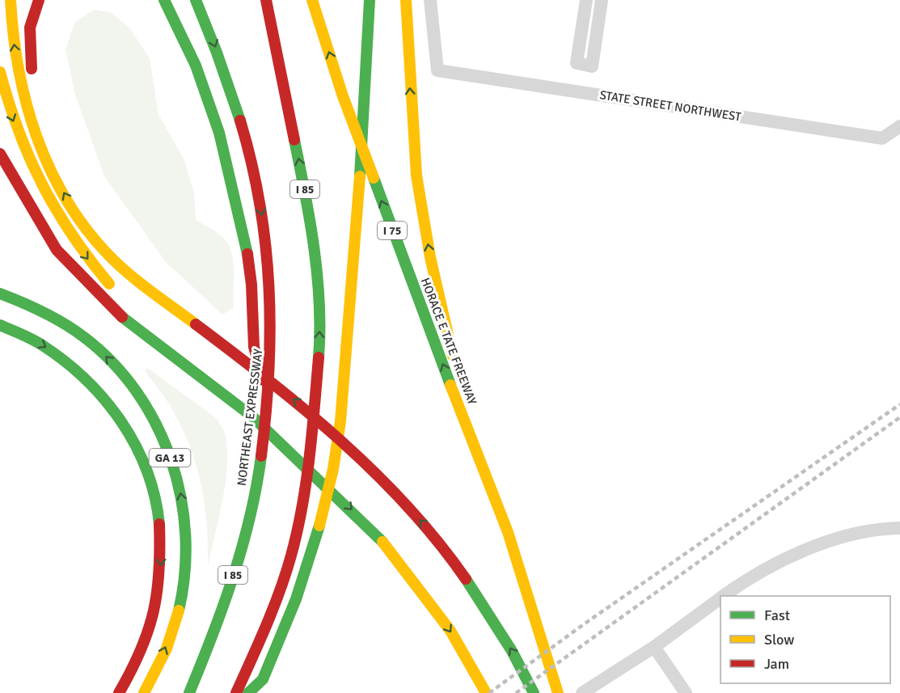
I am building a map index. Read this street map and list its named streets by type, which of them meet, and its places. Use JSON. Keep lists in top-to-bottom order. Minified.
{"streets":{"highway":["I 85","I 75","HORACE E TATE FREEWAY","NORTHEAST EXPRESSWAY","GA 13"],"street":["STATE STREET NORTHWEST"]},"legend":["Fast","Slow","Jam"]}
